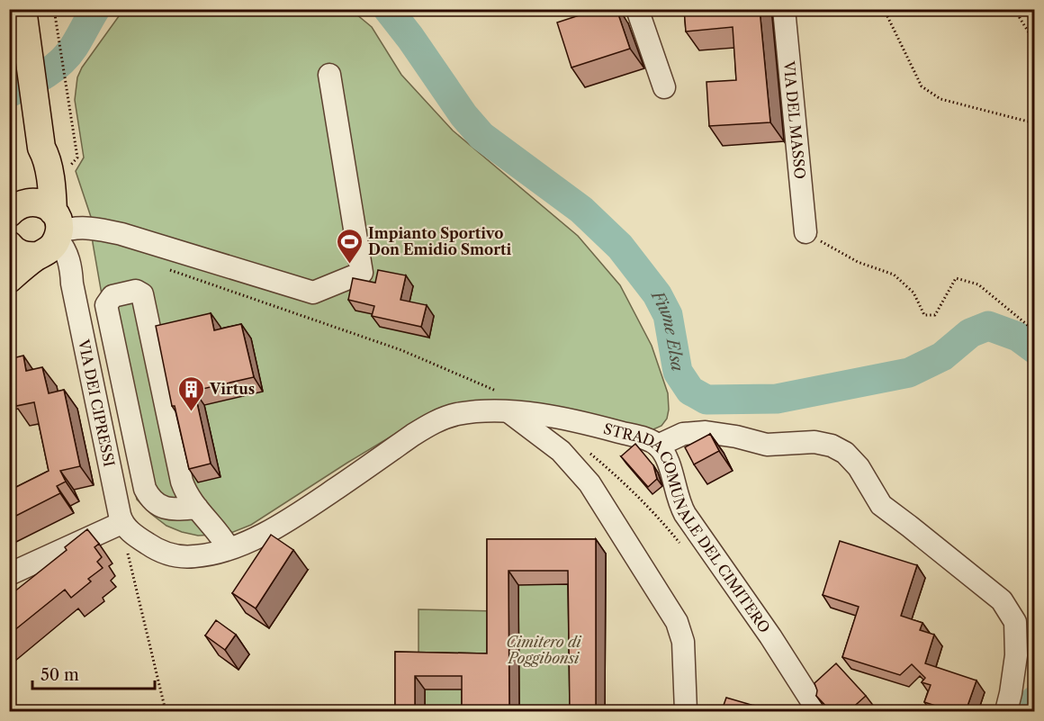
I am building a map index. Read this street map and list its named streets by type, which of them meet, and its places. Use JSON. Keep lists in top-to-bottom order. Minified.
{"streets":{"street":["VIA DEL MASSO","VIA DEI CIPRESSI","STRADA COMUNALE DEL CIMITERO"]},"crossings":[["VIA DEI CIPRESSI","STRADA COMUNALE DEL CIMITERO"]],"water":["Fiume Elsa"],"parks":["Cimitero di Poggibonsi"],"places":{"sports":["Impianto Sportivo Don Emidio Smorti"],"building":["Virtus"]},"scale_bar":"50 m"}
